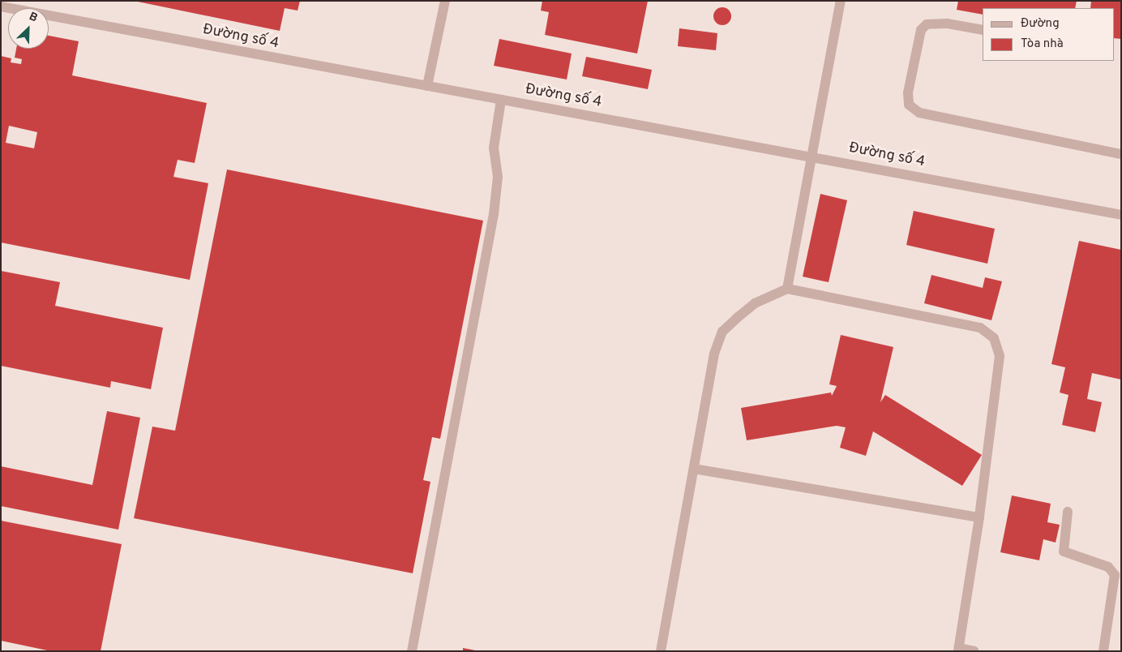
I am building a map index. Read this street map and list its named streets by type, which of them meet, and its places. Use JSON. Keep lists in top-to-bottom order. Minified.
{"streets":{"street":["Đường số 4"]},"legend":["Đường","Tòa nhà"],"north":"top right"}
